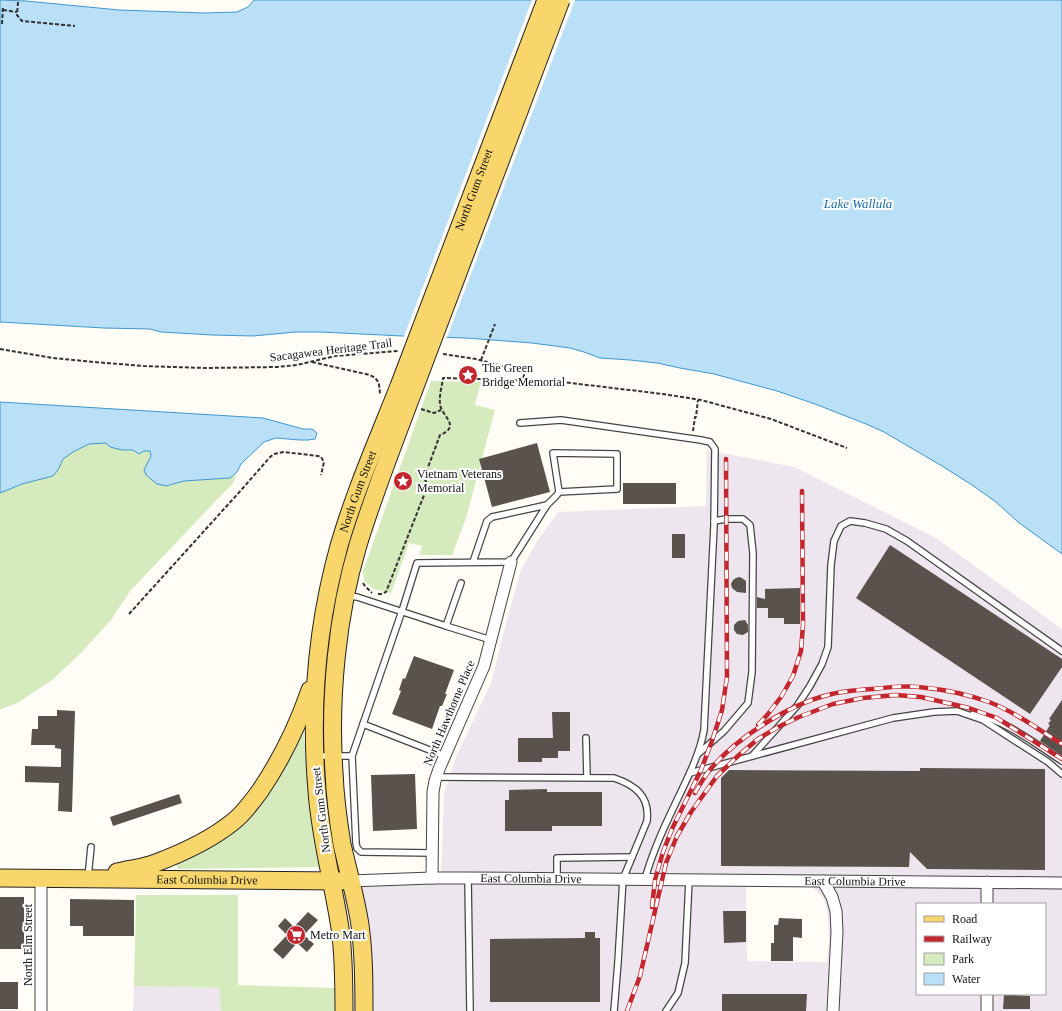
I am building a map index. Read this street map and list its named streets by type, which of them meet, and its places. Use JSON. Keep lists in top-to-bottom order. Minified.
{"streets":{"main road":["North Gum Street","East Columbia Drive"],"street":["North Hawthorne Place","North Elm Street"],"path":["Sacagawea Heritage Trail"]},"crossings":[["North Gum Street","East Columbia Drive"],["North Hawthorne Place","East Columbia Drive"],["East Columbia Drive","North Elm Street"]],"water":["Lake Wallula"],"places":{"place":["The Green Bridge Memorial","Vietnam Veterans Memorial"],"supermarket":["Metro Mart"]},"legend":["Road","Railway","Park","Water"]}
